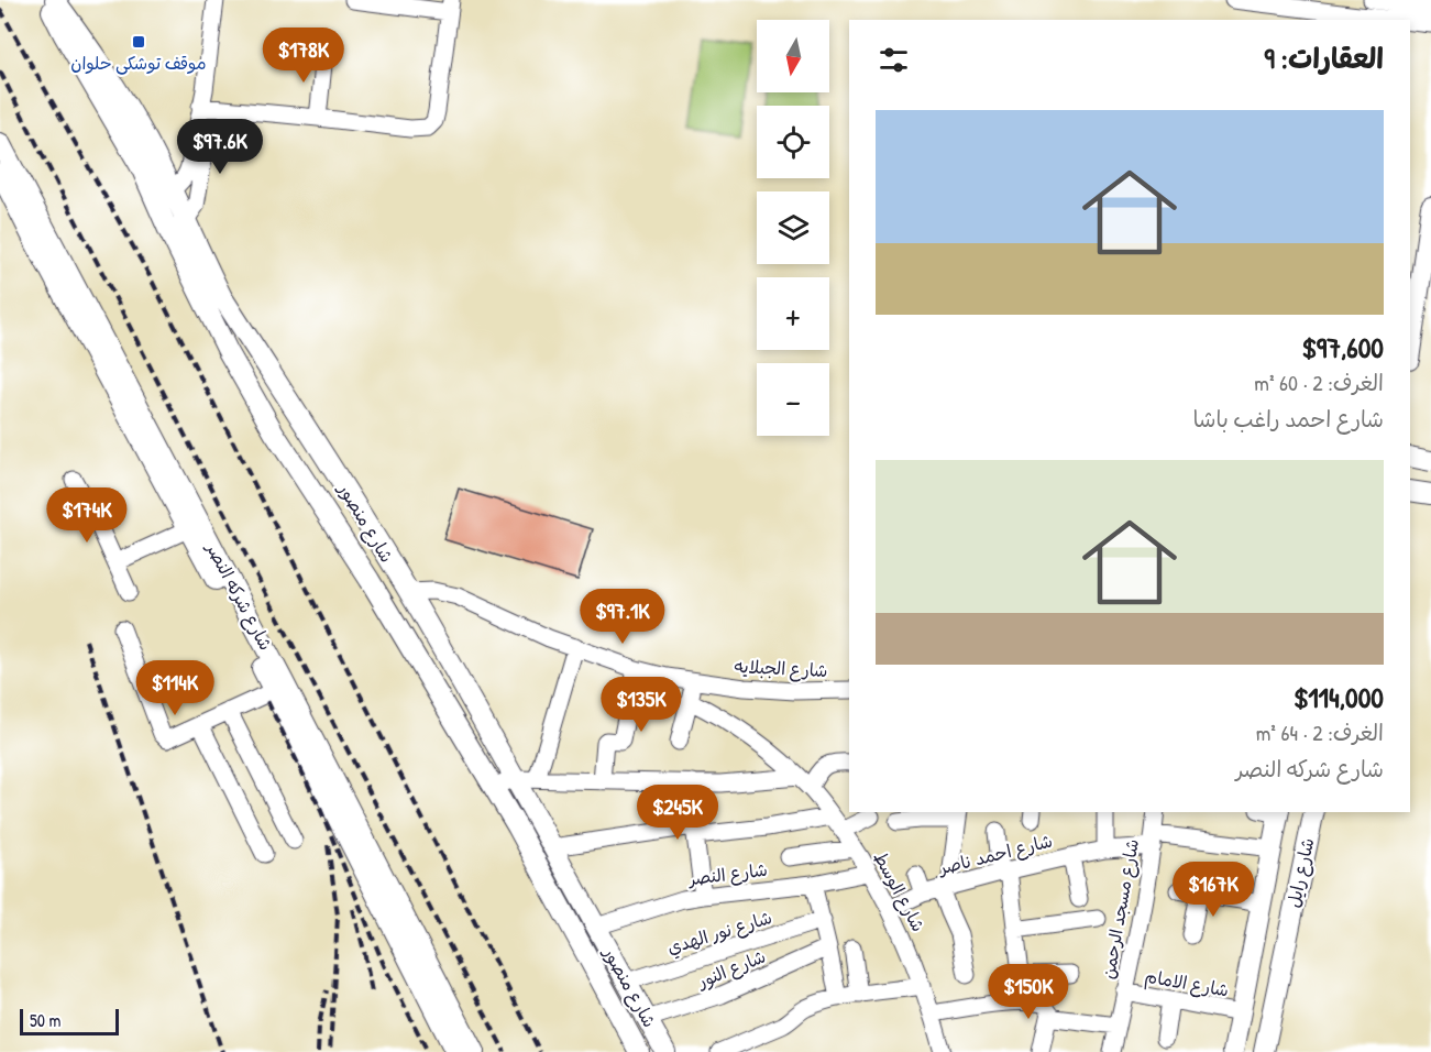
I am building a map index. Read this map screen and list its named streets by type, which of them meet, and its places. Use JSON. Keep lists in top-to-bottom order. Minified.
{"streets":{"street":["شارع منصور","شارع شركه النصر","شارع الجبلايه","شارع احمد ناصر","شارع رايل","شارع النصر","شارع الوسط","شارع مسجد الرحمن","شارع نور الهدي","شارع النور","شارع الامام"]},"crossings":[["شارع منصور","شارع الجبلايه"],["شارع منصور","شارع النصر"],["شارع منصور","شارع نور الهدي"],["شارع منصور","شارع النور"],["شارع احمد ناصر","شارع رايل"],["شارع احمد ناصر","شارع الوسط"],["شارع احمد ناصر","شارع مسجد الرحمن"],["شارع رايل","شارع الامام"],["شارع النصر","شارع الوسط"],["شارع مسجد الرحمن","شارع الامام"]],"places":{"transit":["موقف توشكى حلوان"]},"scale_bar":"50 m","north":"bottom","page":{"map_buttons":["+","−"],"heading":"العقارات: 9","price":["$178K","$97.6K","$174K","$97.1K","$114K","$135K","$245K","$167K","$150K"],"list":[{"name":"$97,600","note":"الغرف: 2 · 60 m² · شارع احمد راغب باشا"},{"name":"$114,000","note":"الغرف: 2 · 64 m² · شارع شركه النصر"}],"scale":"50 m"}}
